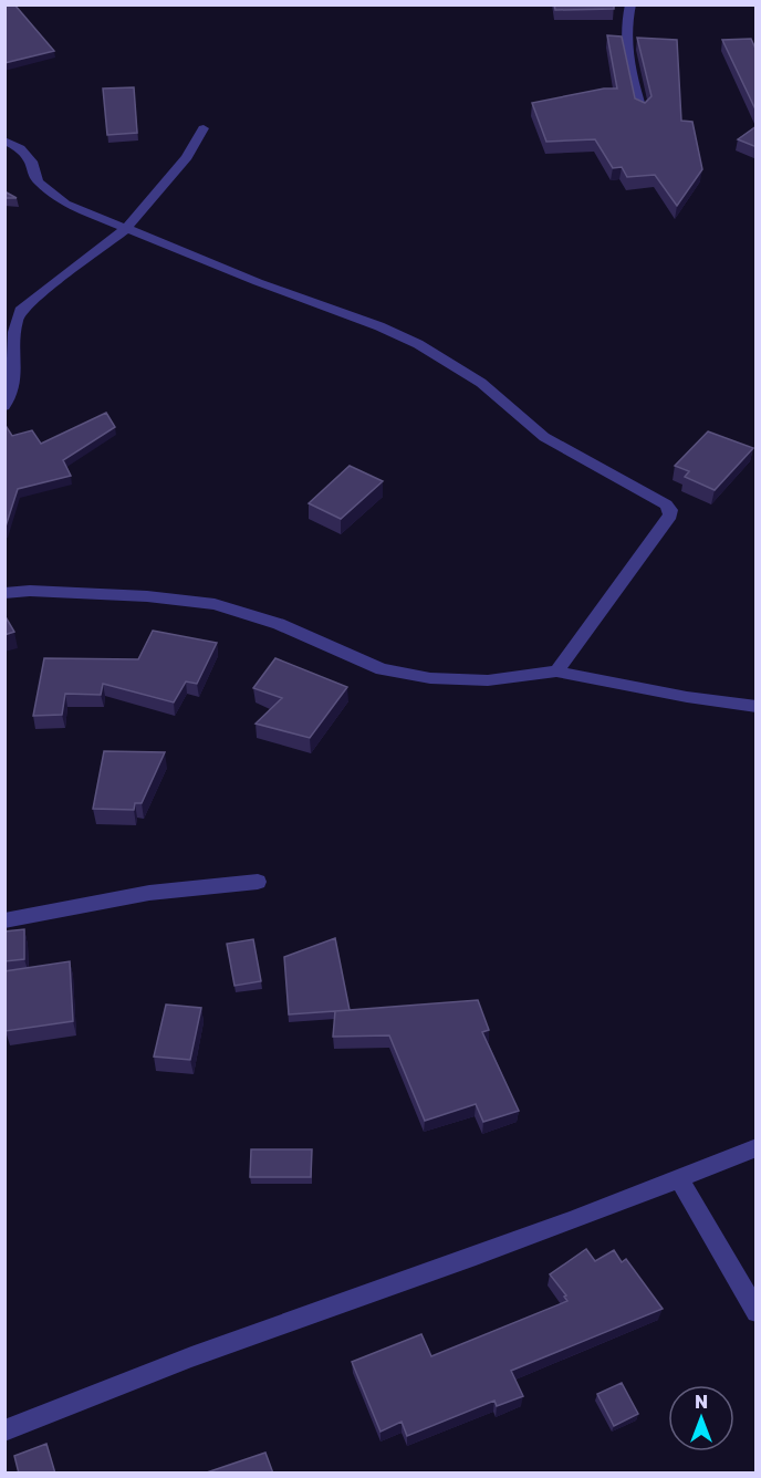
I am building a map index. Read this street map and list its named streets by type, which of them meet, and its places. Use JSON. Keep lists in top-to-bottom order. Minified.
{"north":"top"}
